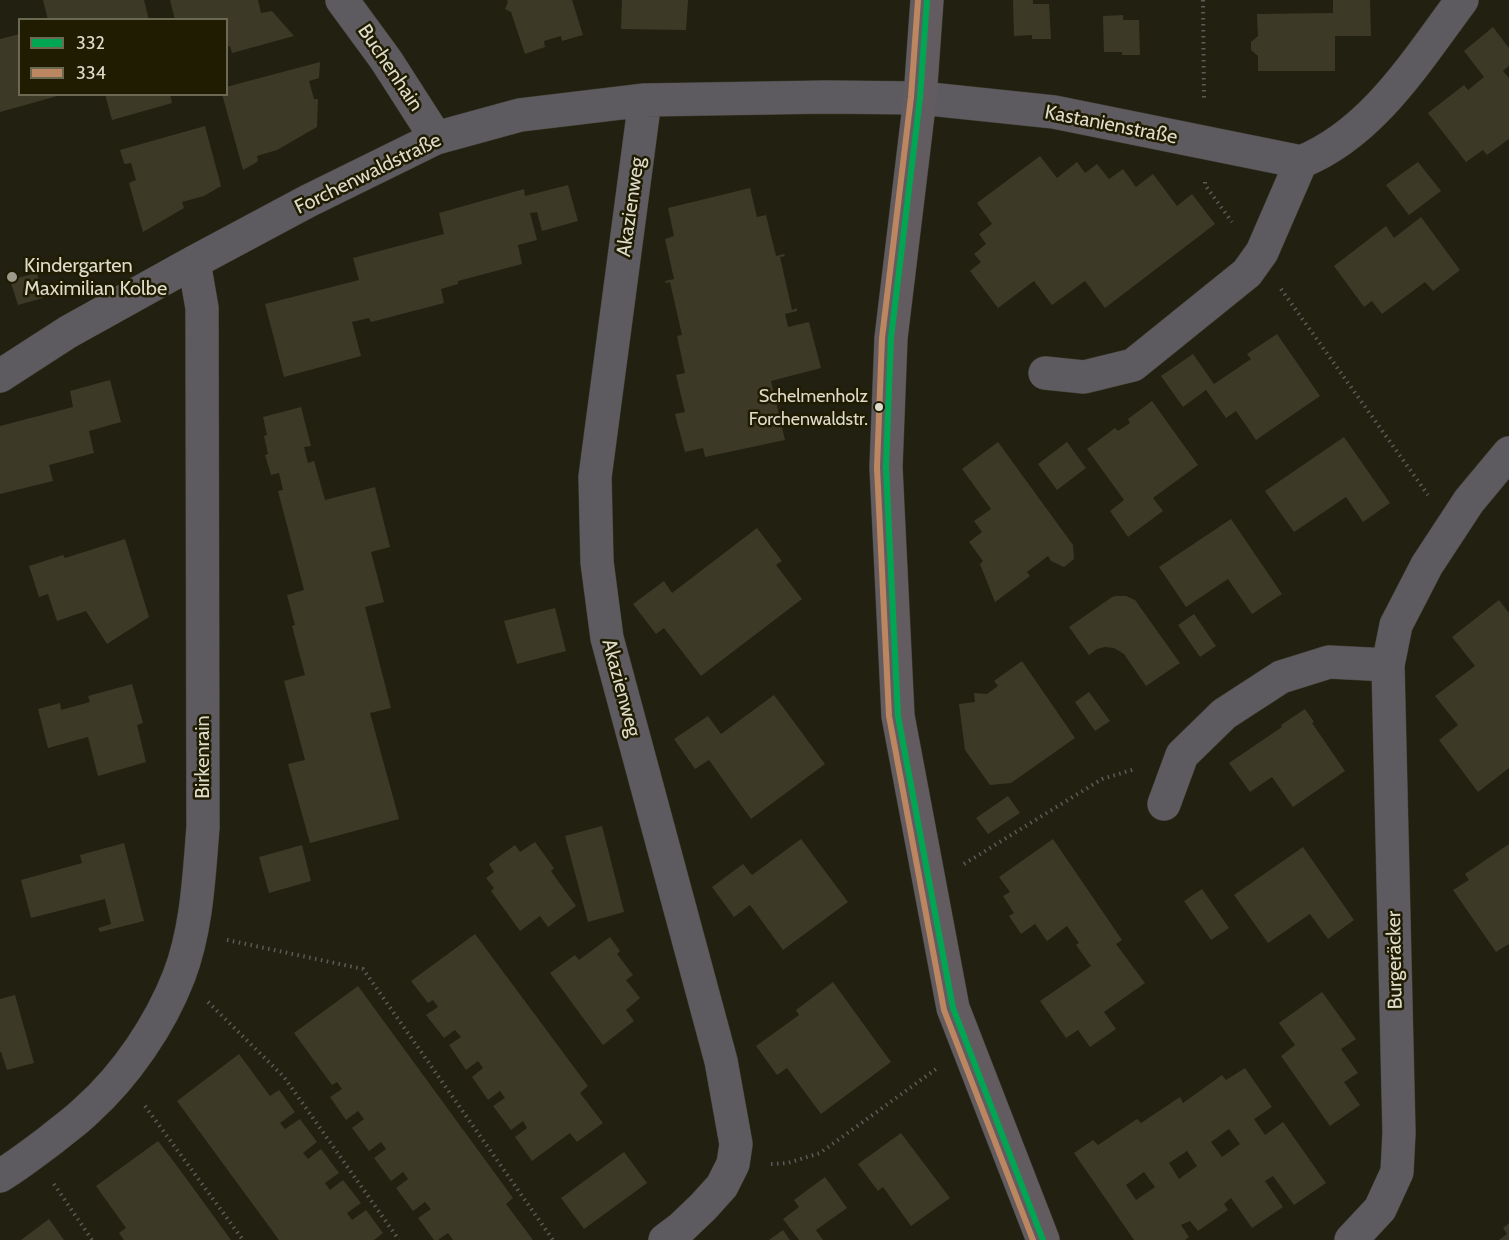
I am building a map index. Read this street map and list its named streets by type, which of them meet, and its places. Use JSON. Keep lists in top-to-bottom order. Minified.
{"streets":{"street":["Buchenhain","Kastanienstraße","Forchenwaldstraße","Akazienweg","Birkenrain","Burgeräcker"]},"crossings":[["Buchenhain","Forchenwaldstraße"],["Kastanienstraße","Forchenwaldstraße"],["Forchenwaldstraße","Akazienweg"],["Forchenwaldstraße","Birkenrain"]],"places":["Kindergarten Maximilian Kolbe","Schelmenholz Forchenwaldstr."],"lines":["transit line 332","transit line 334"],"legend":["332","334"]}
